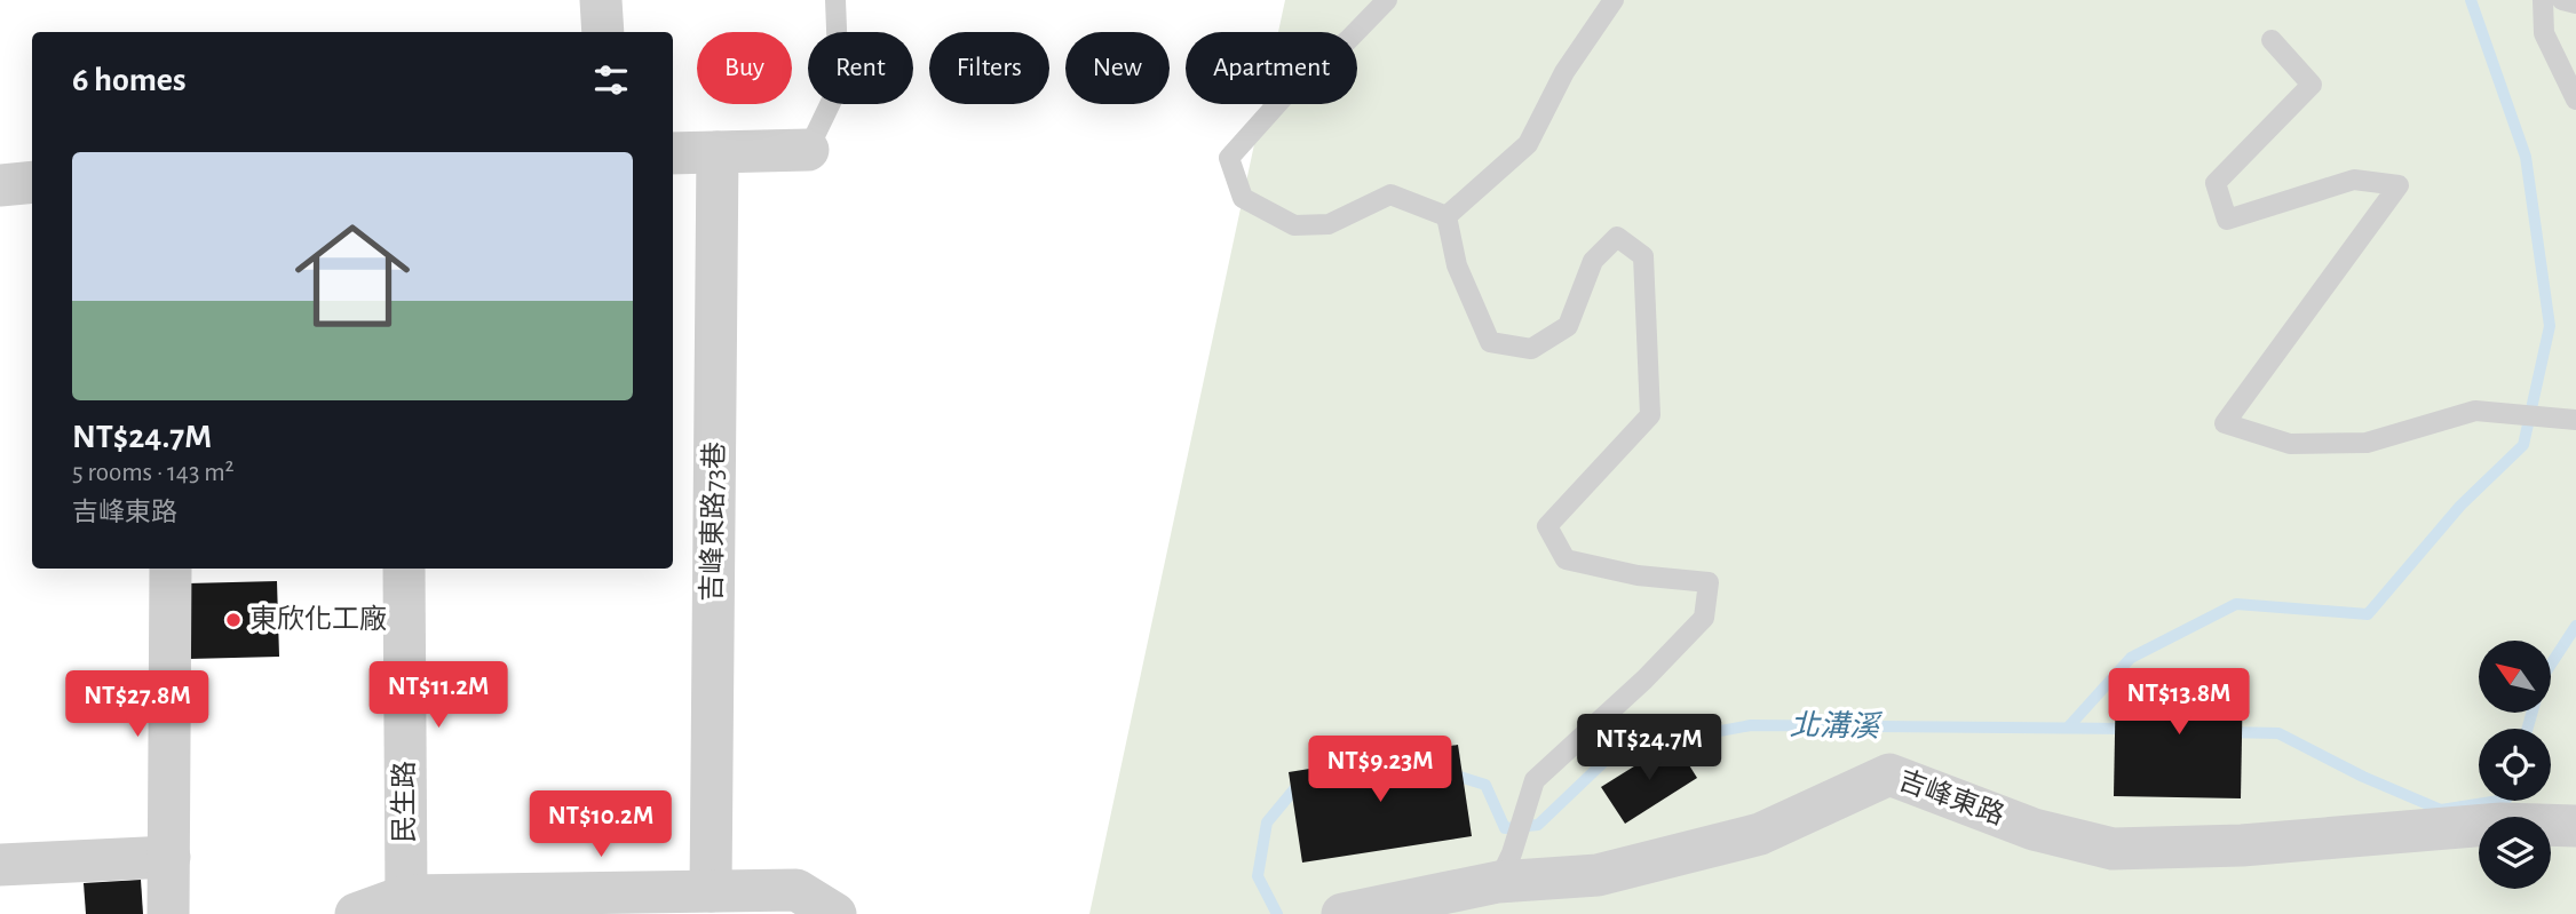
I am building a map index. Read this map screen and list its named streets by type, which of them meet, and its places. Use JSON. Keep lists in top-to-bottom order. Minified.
{"streets":{"street":["吉峰東路73巷","吉峰東路","民生路"]},"water":["北溝溪"],"places":["東欣化工廠"],"north":"top left","page":{"chip":["Buy","Rent","Filters","New","Apartment"],"heading":"6 homes","list":[{"name":"NT$24.7M","note":"5 rooms · 143 m² · 吉峰東路"}],"price":["NT$11.2M","NT$13.8M","NT$27.8M","NT$24.7M","NT$9.23M","NT$10.2M"]}}
